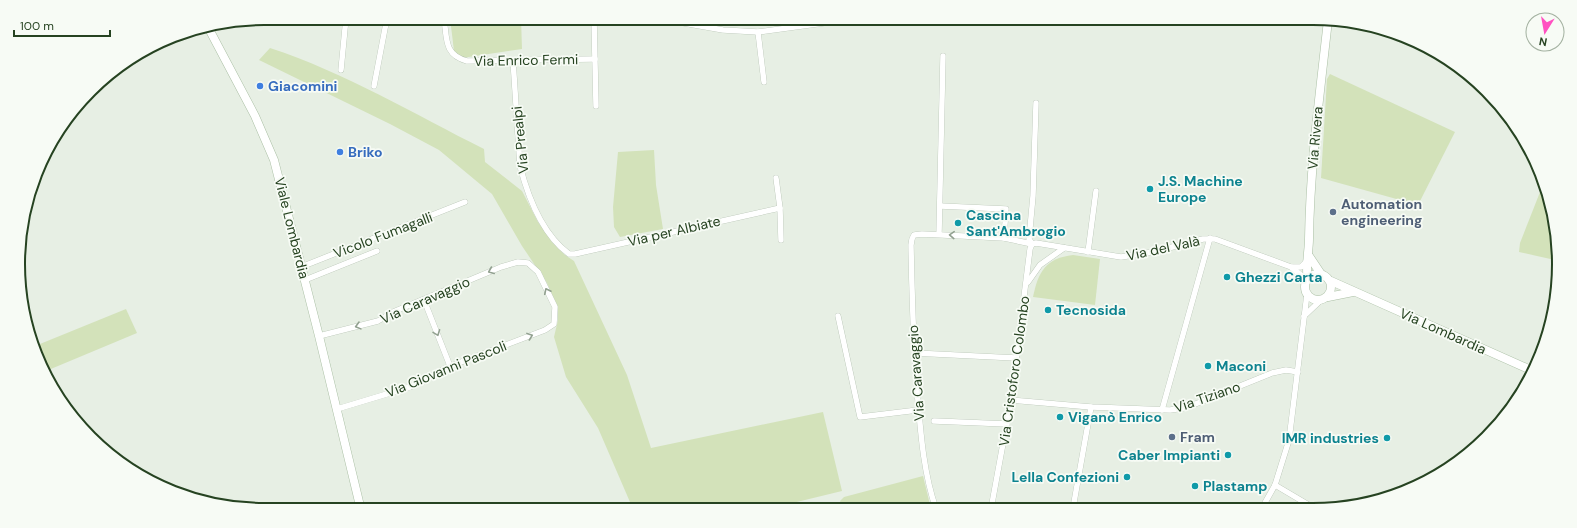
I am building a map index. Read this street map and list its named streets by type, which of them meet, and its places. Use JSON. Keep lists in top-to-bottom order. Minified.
{"streets":{"street":["Via Enrico Fermi","Via Rivera","Via Prealpi","Viale Lombardia","Via per Albiate","Vicolo Fumagalli","Via del Valà","Via Caravaggio","Via Lombardia","Via Giovanni Pascoli","Via Cristoforo Colombo","Via Tiziano"]},"crossings":[["Via Enrico Fermi","Via Prealpi"],["Via Rivera","Via del Valà"],["Via Rivera","Via Lombardia"],["Via Prealpi","Via per Albiate"],["Viale Lombardia","Vicolo Fumagalli"],["Viale Lombardia","Via Caravaggio"],["Viale Lombardia","Via Giovanni Pascoli"],["Via del Valà","Via Caravaggio"],["Via del Valà","Via Lombardia"],["Via del Valà","Via Cristoforo Colombo"],["Via Caravaggio","Via Giovanni Pascoli"],["Via Cristoforo Colombo","Via Tiziano"]],"one_way":["Via Caravaggio","Via Giovanni Pascoli"],"places":["Giacomini","Briko","J.S. Machine Europe","Automation engineering","Cascina Sant'Ambrogio","Ghezzi Carta","Tecnosida","Maconi","Viganò Enrico","Fram","IMR industries","Caber Impianti","Lella Confezioni","Plastamp"],"scale_bar":"100 m","north":"bottom"}
